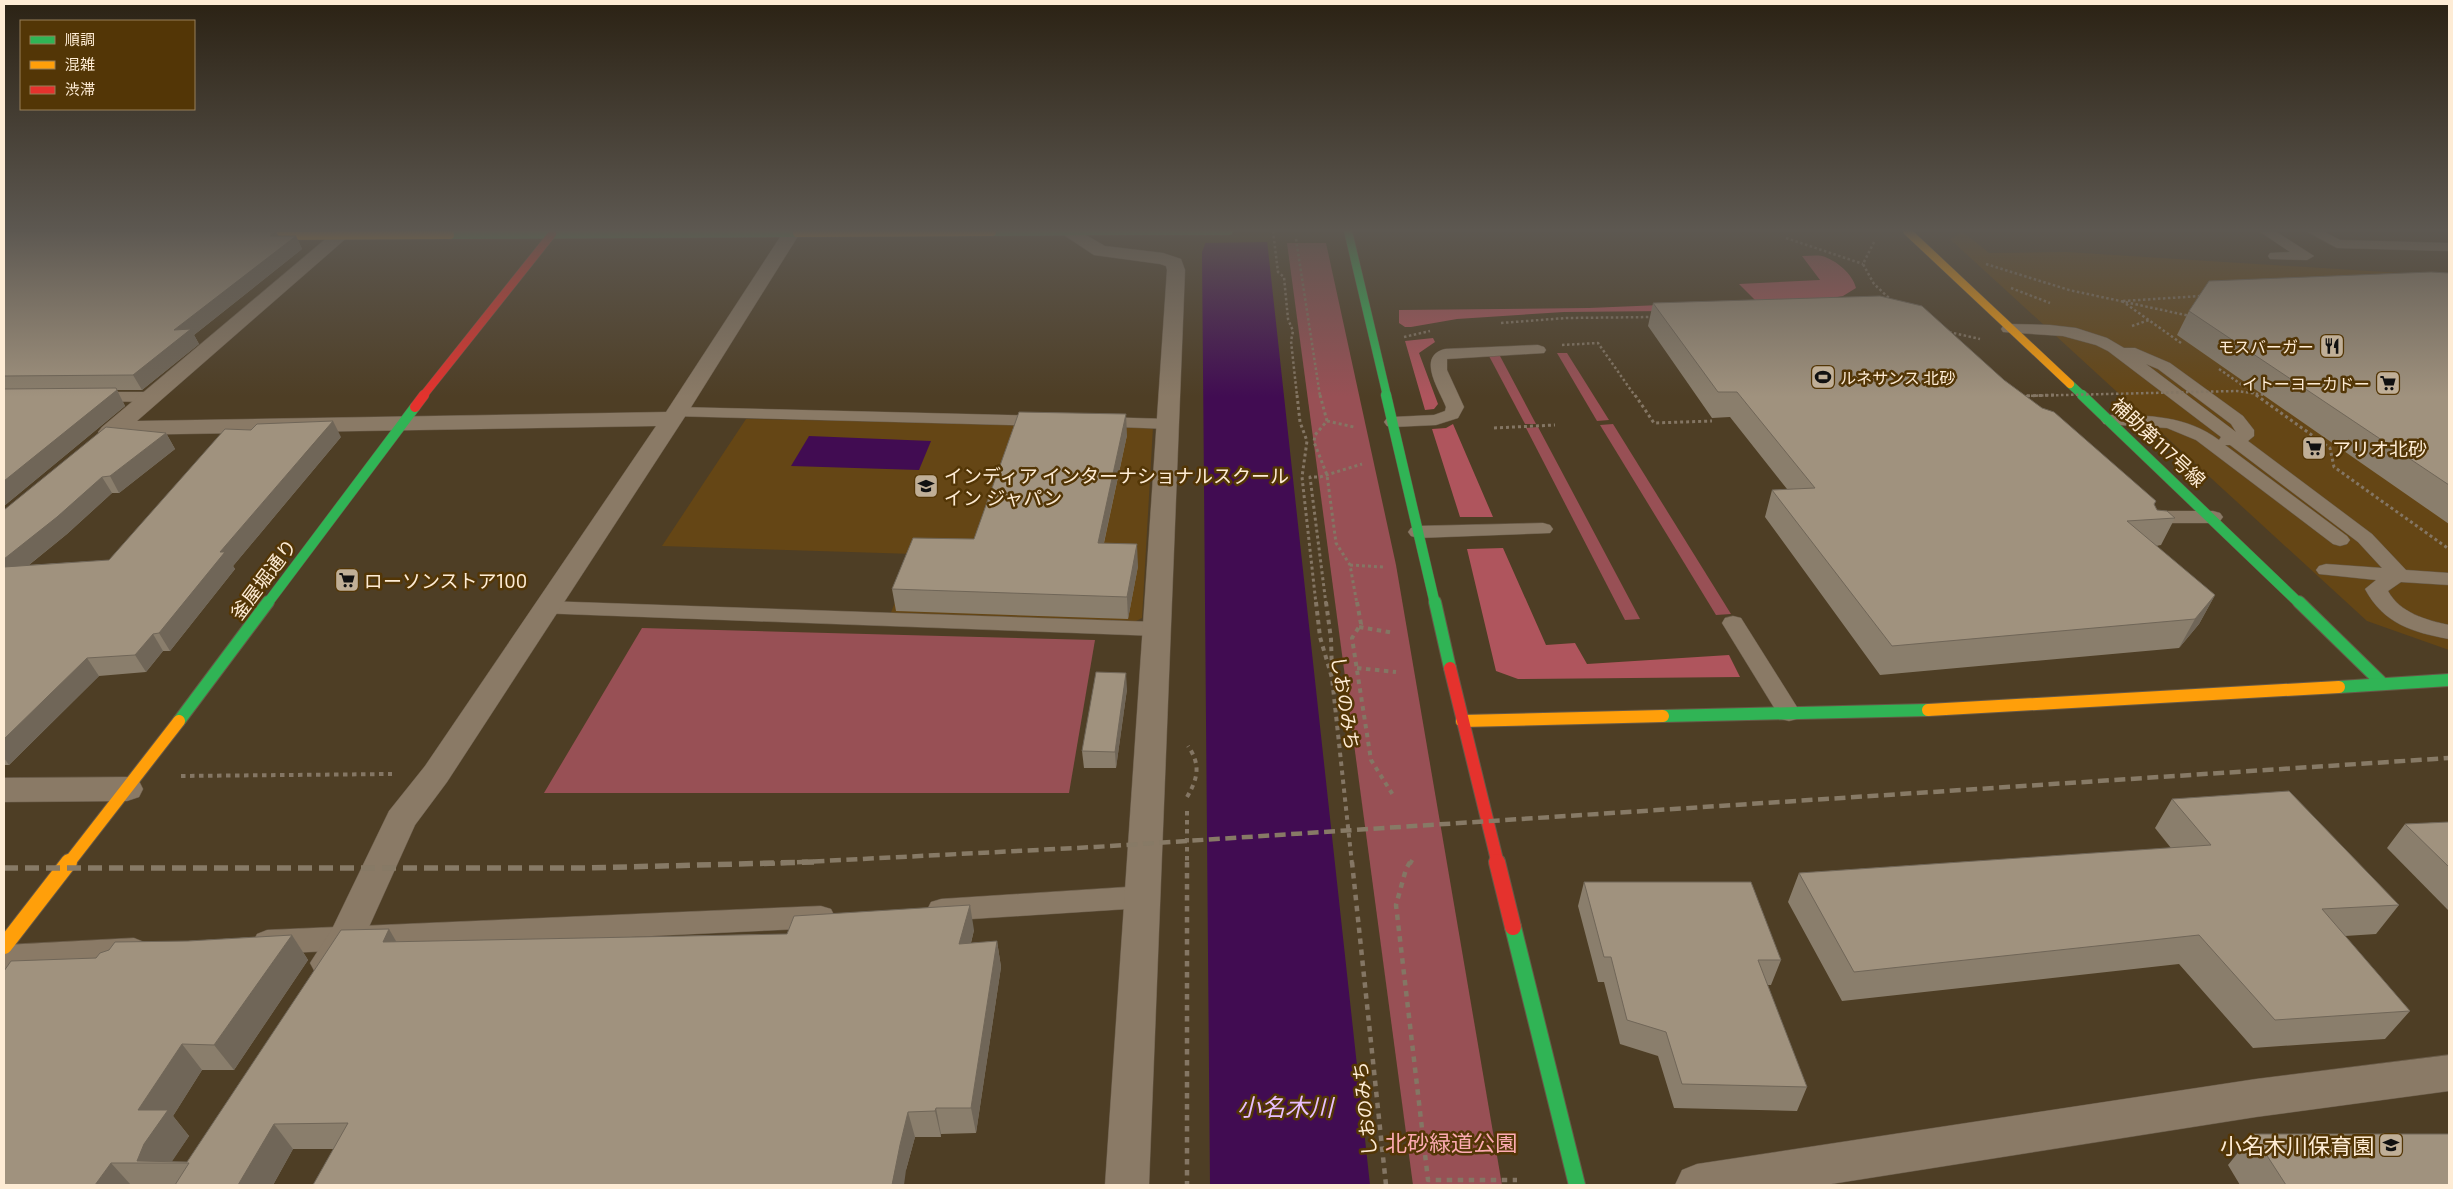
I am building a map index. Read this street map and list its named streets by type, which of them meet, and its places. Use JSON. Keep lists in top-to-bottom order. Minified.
{"streets":{"street":["補助第117号線","釜屋堀通り"],"path":["しおのみち"]},"water":["小名木川"],"parks":["北砂緑道公園"],"places":{"restaurant":["モスバーガー"],"sports":["ルネサンス 北砂"],"supermarket":["イトーヨーカドー","アリオ北砂","ローソンストア100"],"school or university":["インディア インターナショナルスクール イン ジャパン","小名木川保育園"]},"legend":["順調","混雑","渋滞"]}
